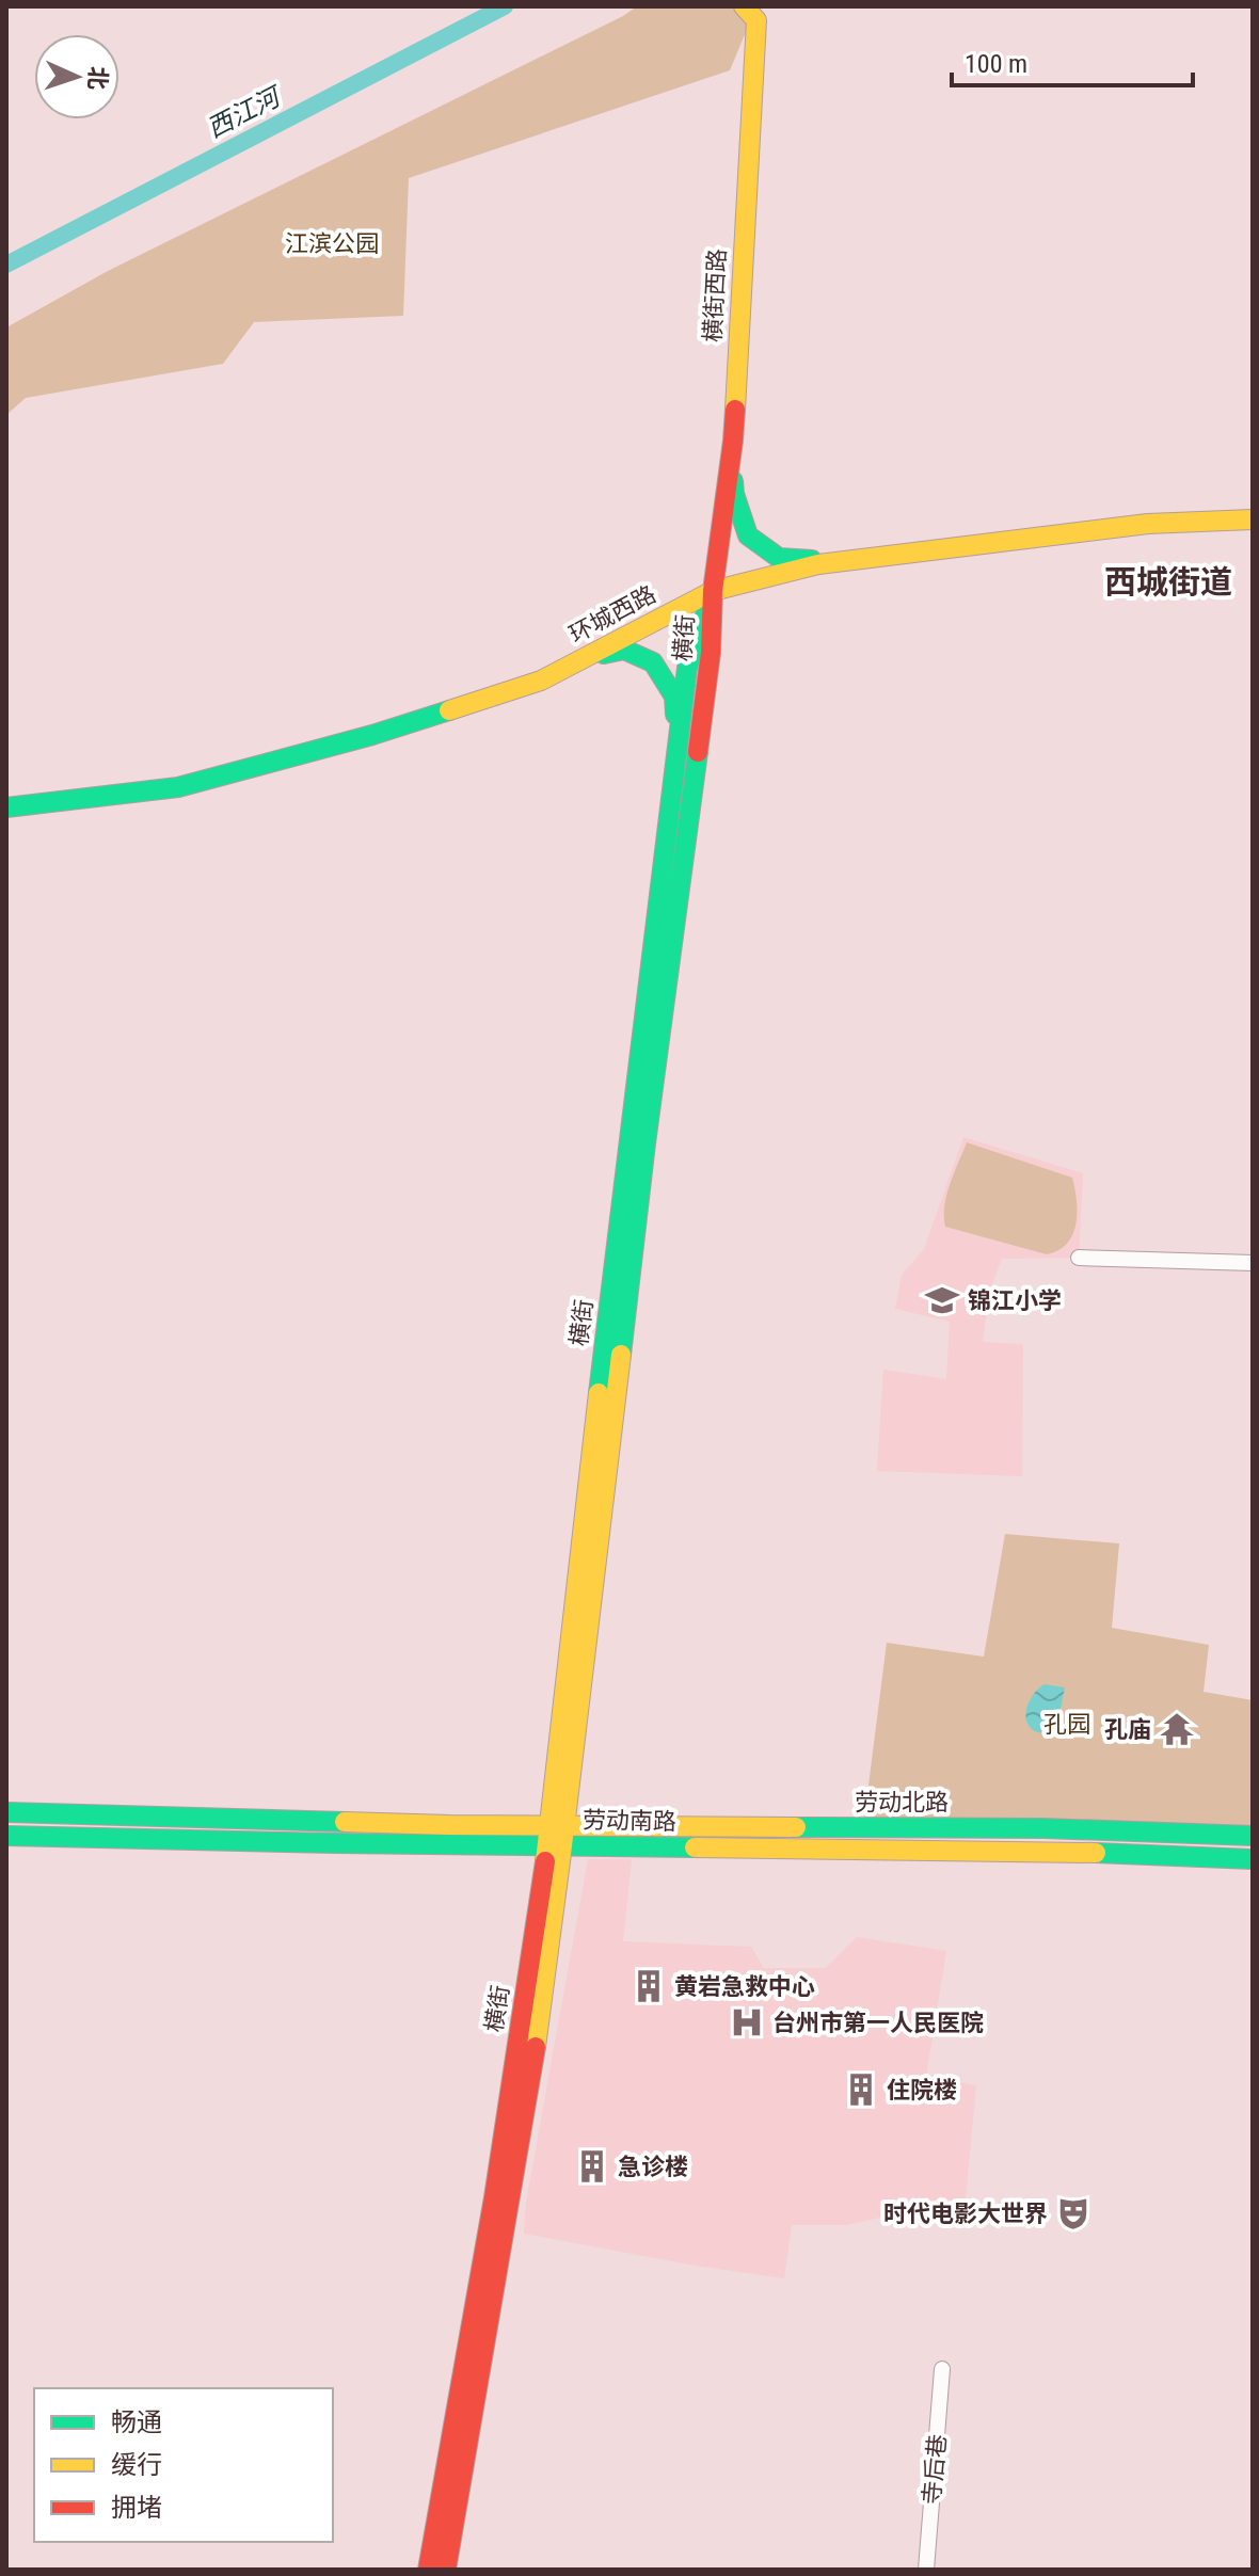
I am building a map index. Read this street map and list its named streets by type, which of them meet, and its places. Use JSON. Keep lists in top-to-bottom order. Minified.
{"streets":{"street":["横街西路","环城西路","横街","劳动北路","劳动南路","寺后巷"]},"crossings":[["横街西路","环城西路"],["横街西路","横街"],["环城西路","横街"],["横街","劳动北路"],["横街","劳动南路"],["劳动北路","劳动南路"]],"districts":["西城街道"],"water":["西江河"],"parks":["江滨公园","孔园"],"places":{"school or university":["锦江小学"],"temple":["孔庙"],"building":["黄岩急救中心","住院楼","急诊楼"],"hospital":["台州市第一人民医院"],"theatre":["时代电影大世界"]},"legend":["畅通","缓行","拥堵"],"scale_bar":"100 m","north":"right"}
